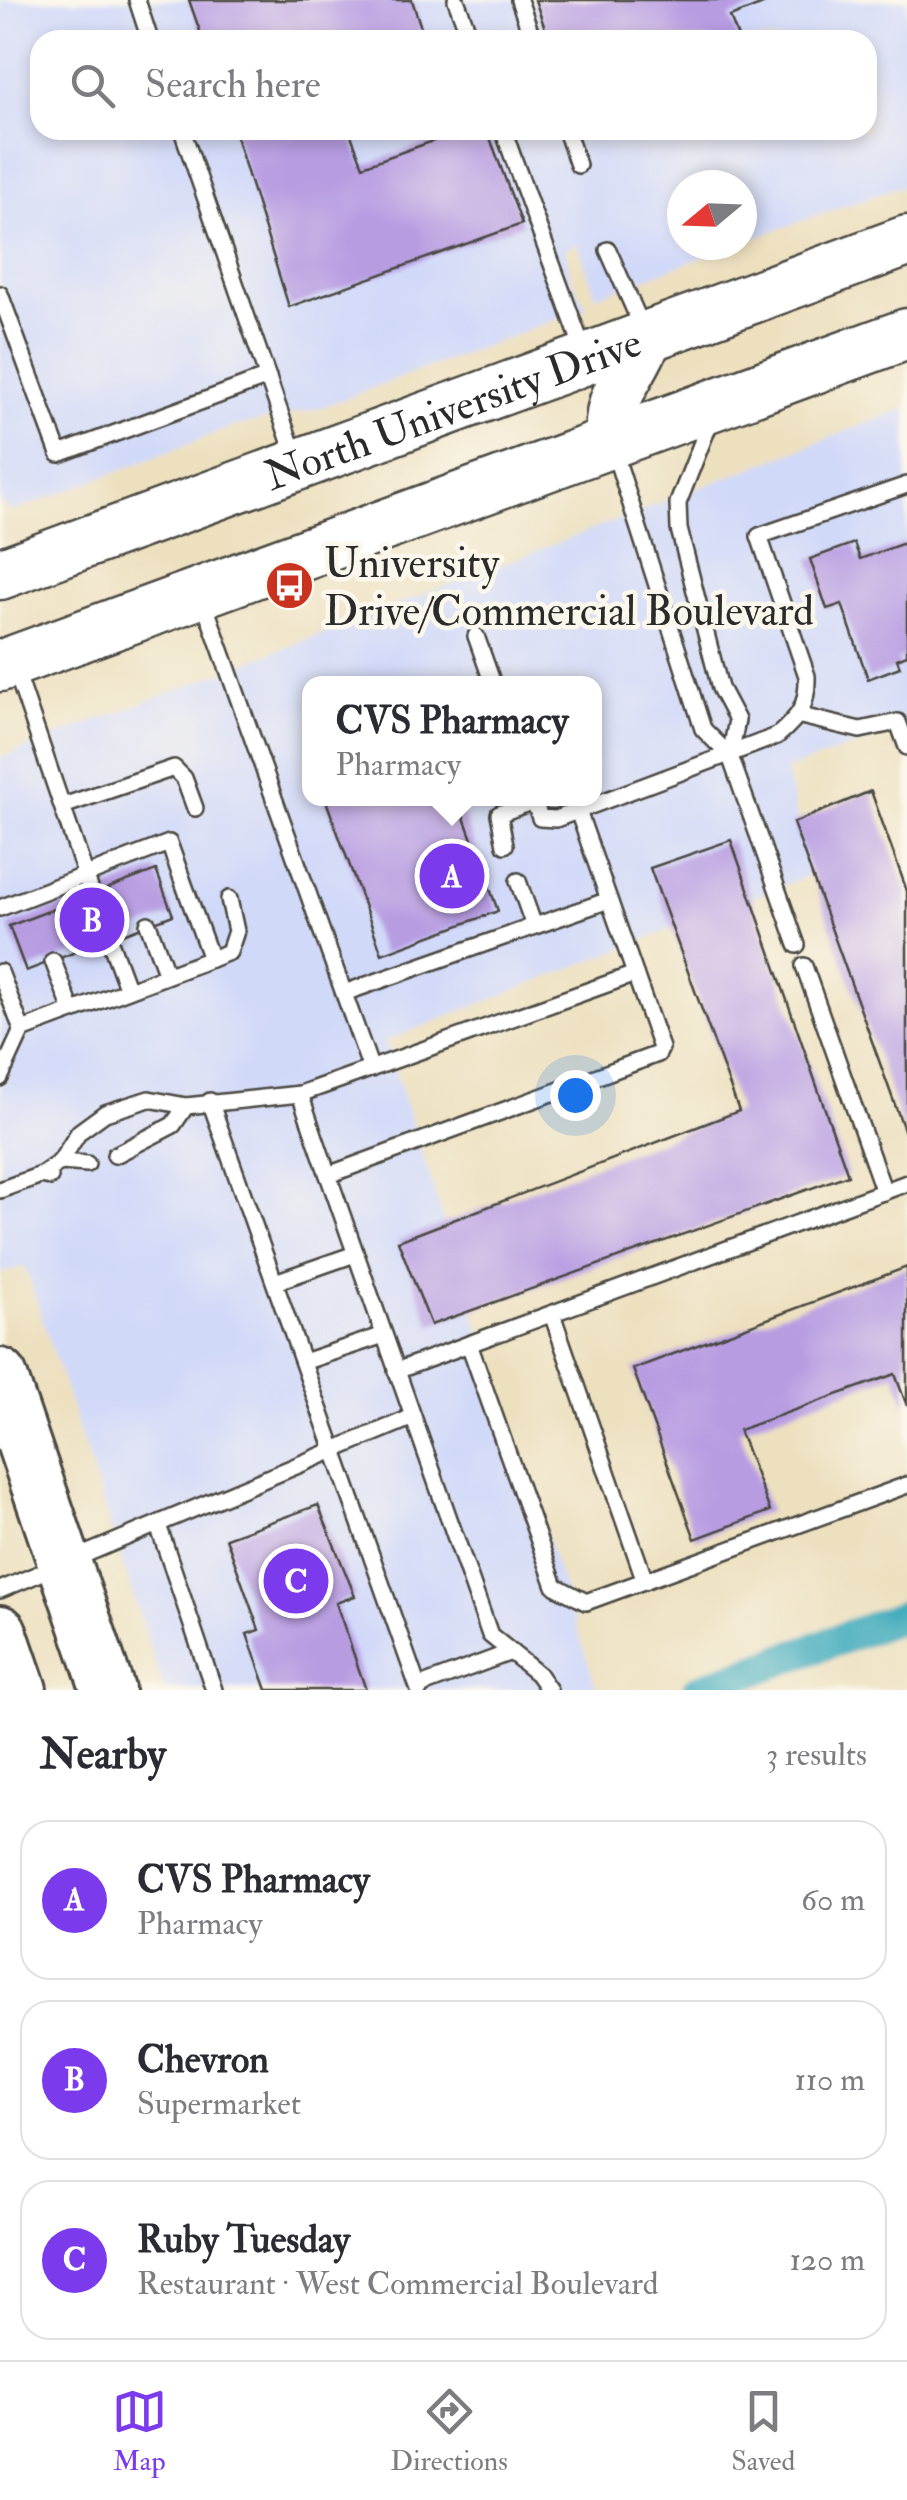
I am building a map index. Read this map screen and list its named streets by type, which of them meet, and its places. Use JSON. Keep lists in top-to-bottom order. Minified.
{"streets":{"main road":["North University Drive"]},"places":{"bus stop":["University Drive/Commercial Boulevard"]},"north":"left","page":{"search":"Search here","popup":["CVS Pharmacy","Pharmacy"],"pins":["A","B","C"],"heading":["Nearby","3 results"],"list":[{"mark":"A","name":"CVS Pharmacy","note":"Pharmacy","value":"60 m"},{"mark":"B","name":"Chevron","note":"Supermarket","value":"110 m"},{"mark":"C","name":"Ruby Tuesday","note":"Restaurant · West Commercial Boulevard","value":"120 m"}],"nav":["Map","Directions","Saved"]}}
